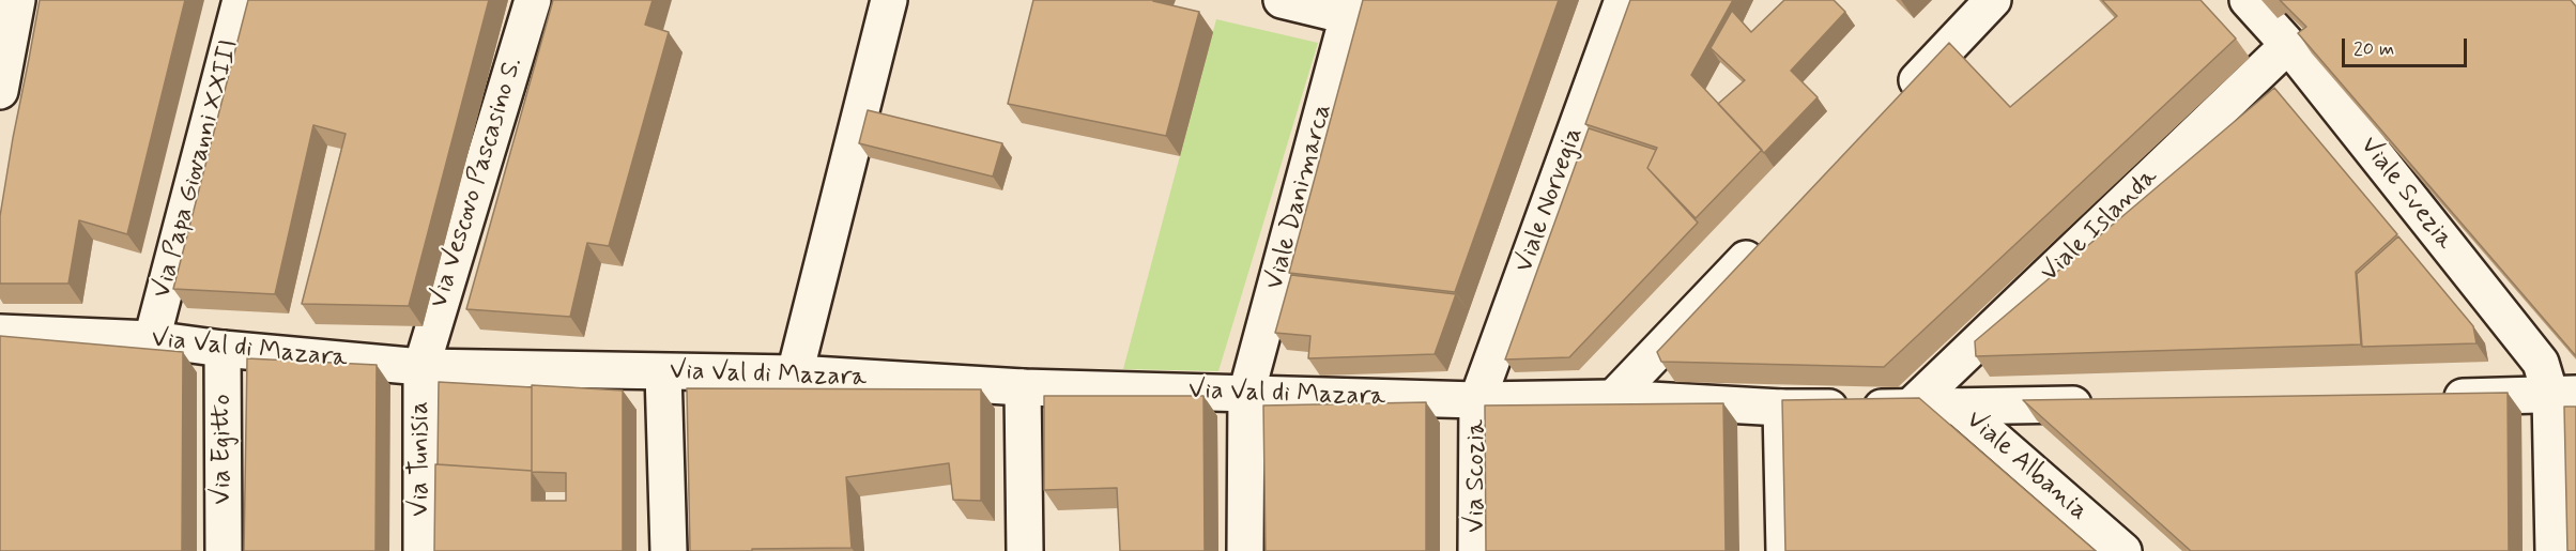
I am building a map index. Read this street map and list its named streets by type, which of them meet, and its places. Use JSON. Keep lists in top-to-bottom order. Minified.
{"streets":{"street":["Via Papa Giovanni XXIII","Via Vescovo Pascasino S.","Viale Svezia","Viale Danimarca","Viale Norvegia","Viale Islanda","Via Val di Mazara","Via Egitto","Via Tunisia","Viale Albania","Via Scozia"]},"crossings":[["Via Papa Giovanni XXIII","Via Val di Mazara"],["Via Vescovo Pascasino S.","Via Val di Mazara"],["Via Vescovo Pascasino S.","Via Tunisia"],["Viale Svezia","Viale Islanda"],["Viale Danimarca","Via Val di Mazara"],["Viale Norvegia","Via Val di Mazara"],["Viale Norvegia","Via Scozia"],["Viale Islanda","Via Val di Mazara"],["Via Val di Mazara","Via Egitto"],["Via Val di Mazara","Via Tunisia"],["Via Val di Mazara","Viale Albania"],["Via Val di Mazara","Via Scozia"]],"scale_bar":"20 m"}
